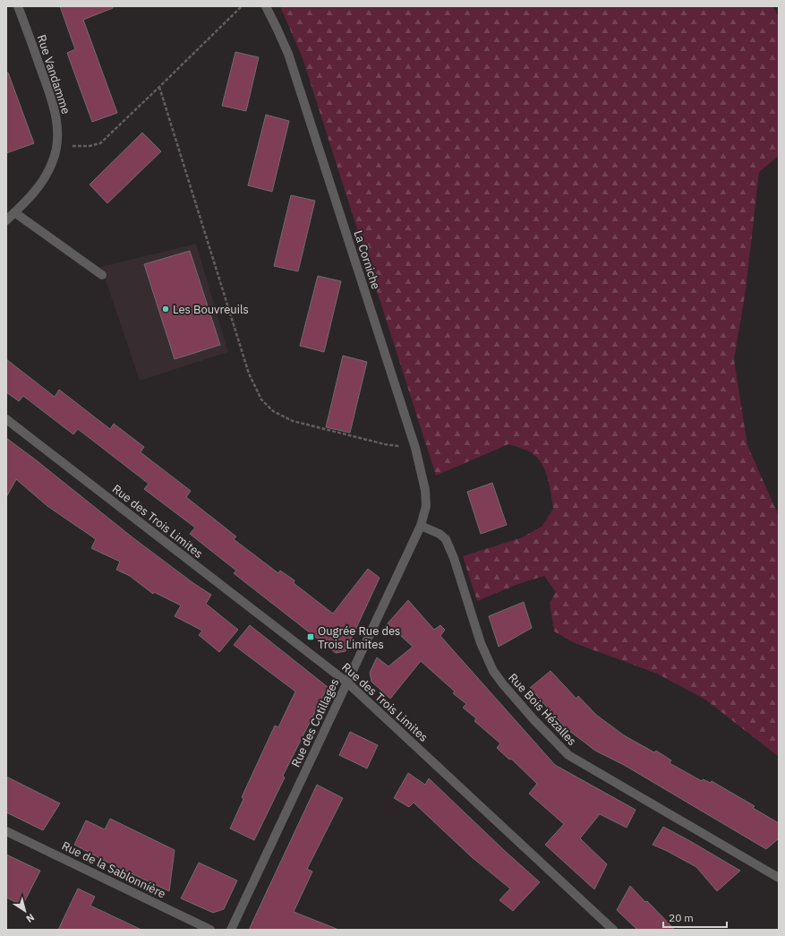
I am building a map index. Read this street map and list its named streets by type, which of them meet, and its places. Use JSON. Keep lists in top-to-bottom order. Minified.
{"streets":{"street":["Rue Vandamme","La Corniche","Rue des Trois Limites","Rue Bois Hézalles","Rue des Cotillages","Rue de la Sablonnière"]},"crossings":[["La Corniche","Rue Bois Hézalles"],["La Corniche","Rue des Cotillages"],["Rue des Trois Limites","Rue des Cotillages"],["Rue Bois Hézalles","Rue des Cotillages"]],"places":{"other":["Les Bouvreuils"],"transit":["Ougrée Rue des Trois Limites"]},"scale_bar":"20 m","north":"bottom right"}
